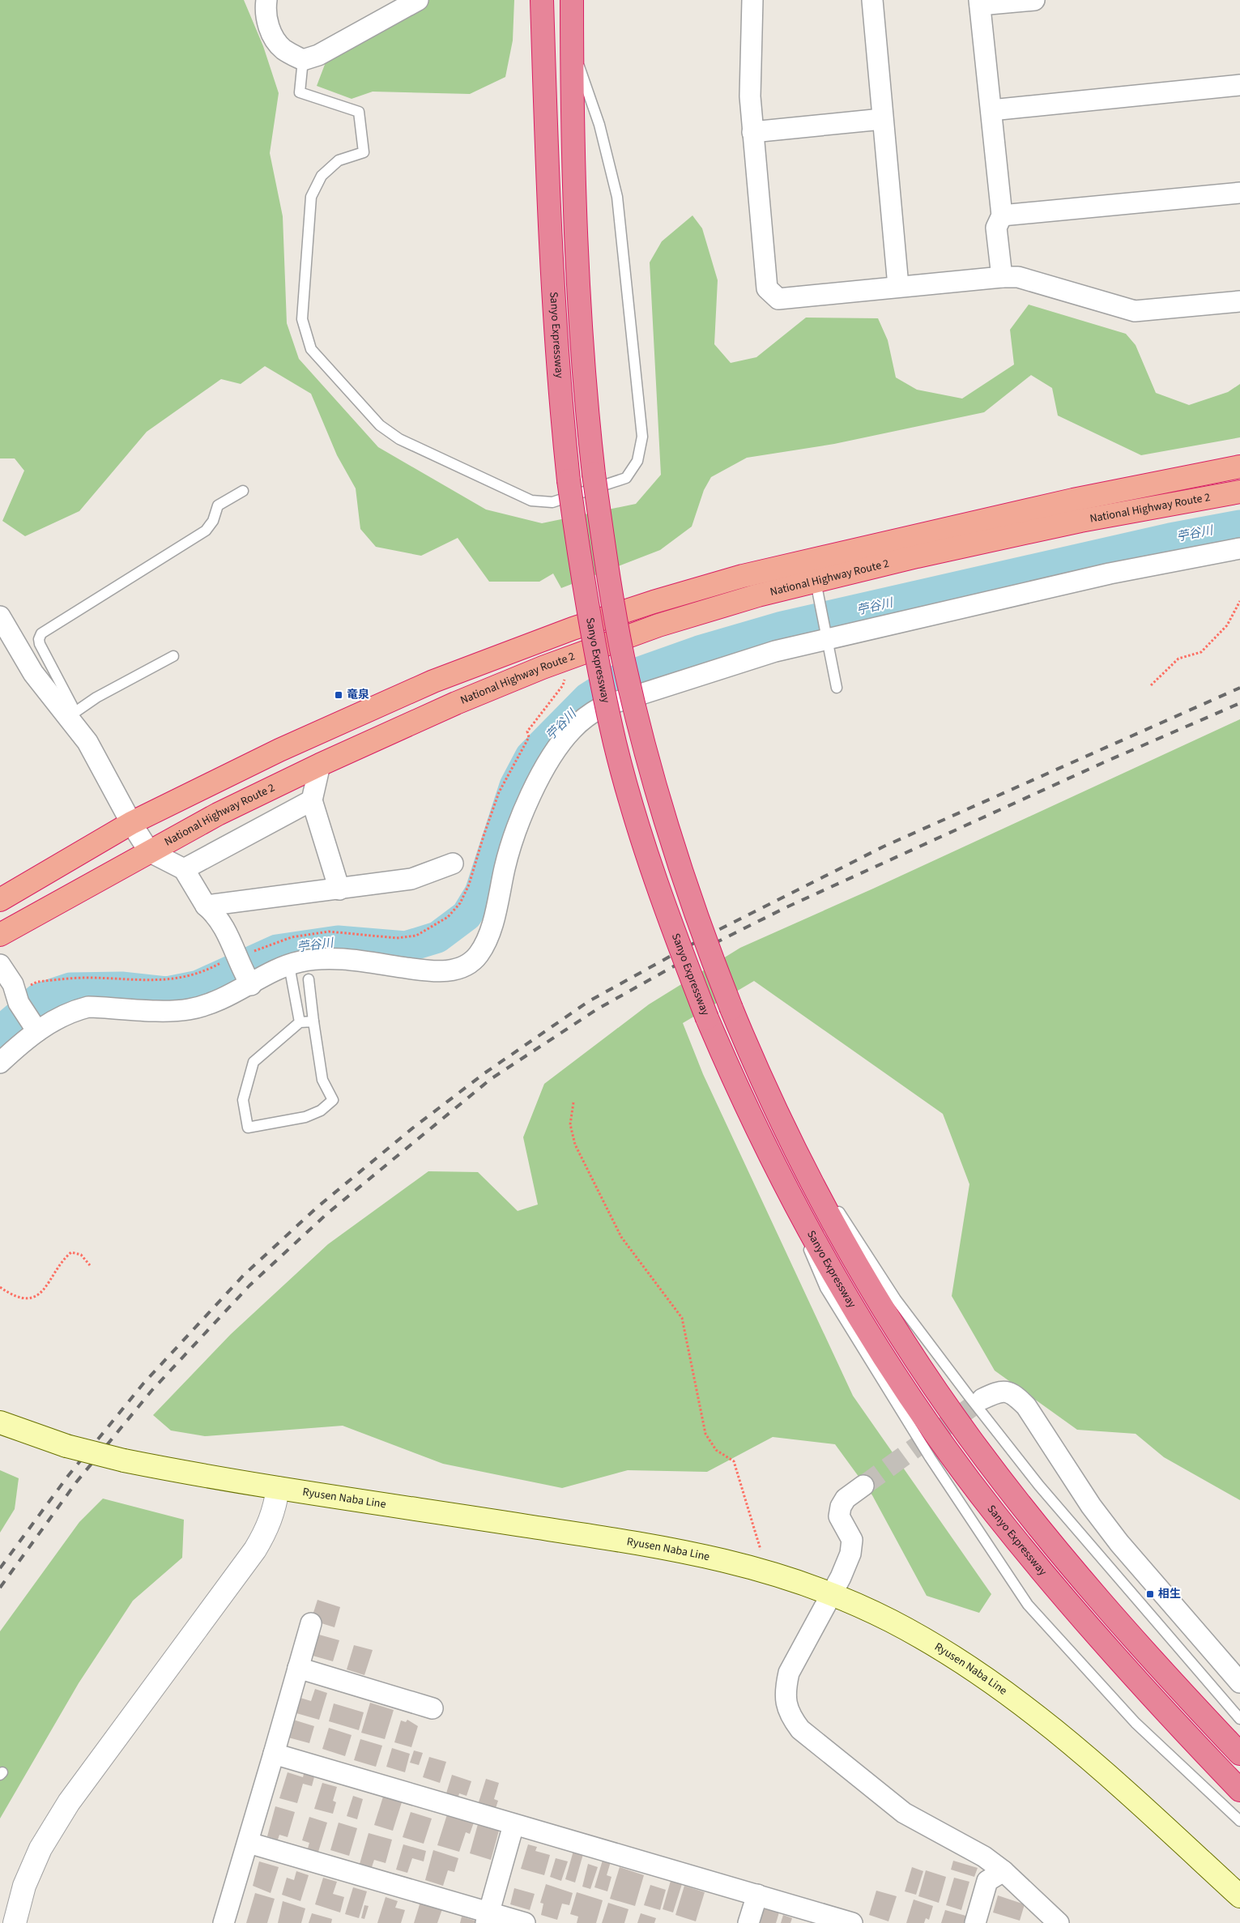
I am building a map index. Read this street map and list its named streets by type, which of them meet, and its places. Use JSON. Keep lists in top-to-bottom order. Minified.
{"streets":{"highway":["Sanyo Expressway","National Highway Route 2"],"main road":["Ryusen Naba Line"]},"water":["苧谷川"],"places":{"transit":["竜泉","相生"]}}
